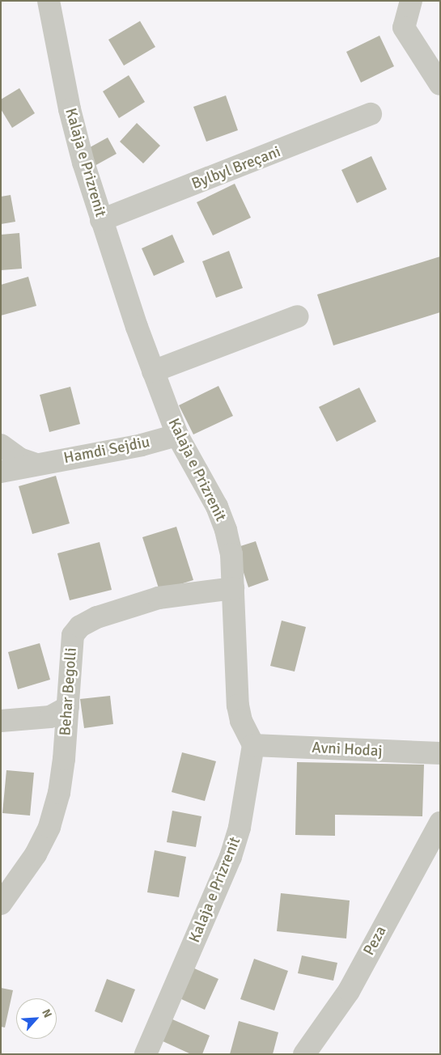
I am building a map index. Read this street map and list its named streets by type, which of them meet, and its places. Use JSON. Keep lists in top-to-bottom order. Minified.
{"streets":{"street":["Kalaja e Prizrenit","Bylbyl Breçani","Hamdi Sejdiu","Behar Begolli","Avni Hodaj","Peza"]},"crossings":[["Kalaja e Prizrenit","Bylbyl Breçani"],["Kalaja e Prizrenit","Hamdi Sejdiu"],["Kalaja e Prizrenit","Behar Begolli"],["Kalaja e Prizrenit","Avni Hodaj"]],"north":"top right"}
